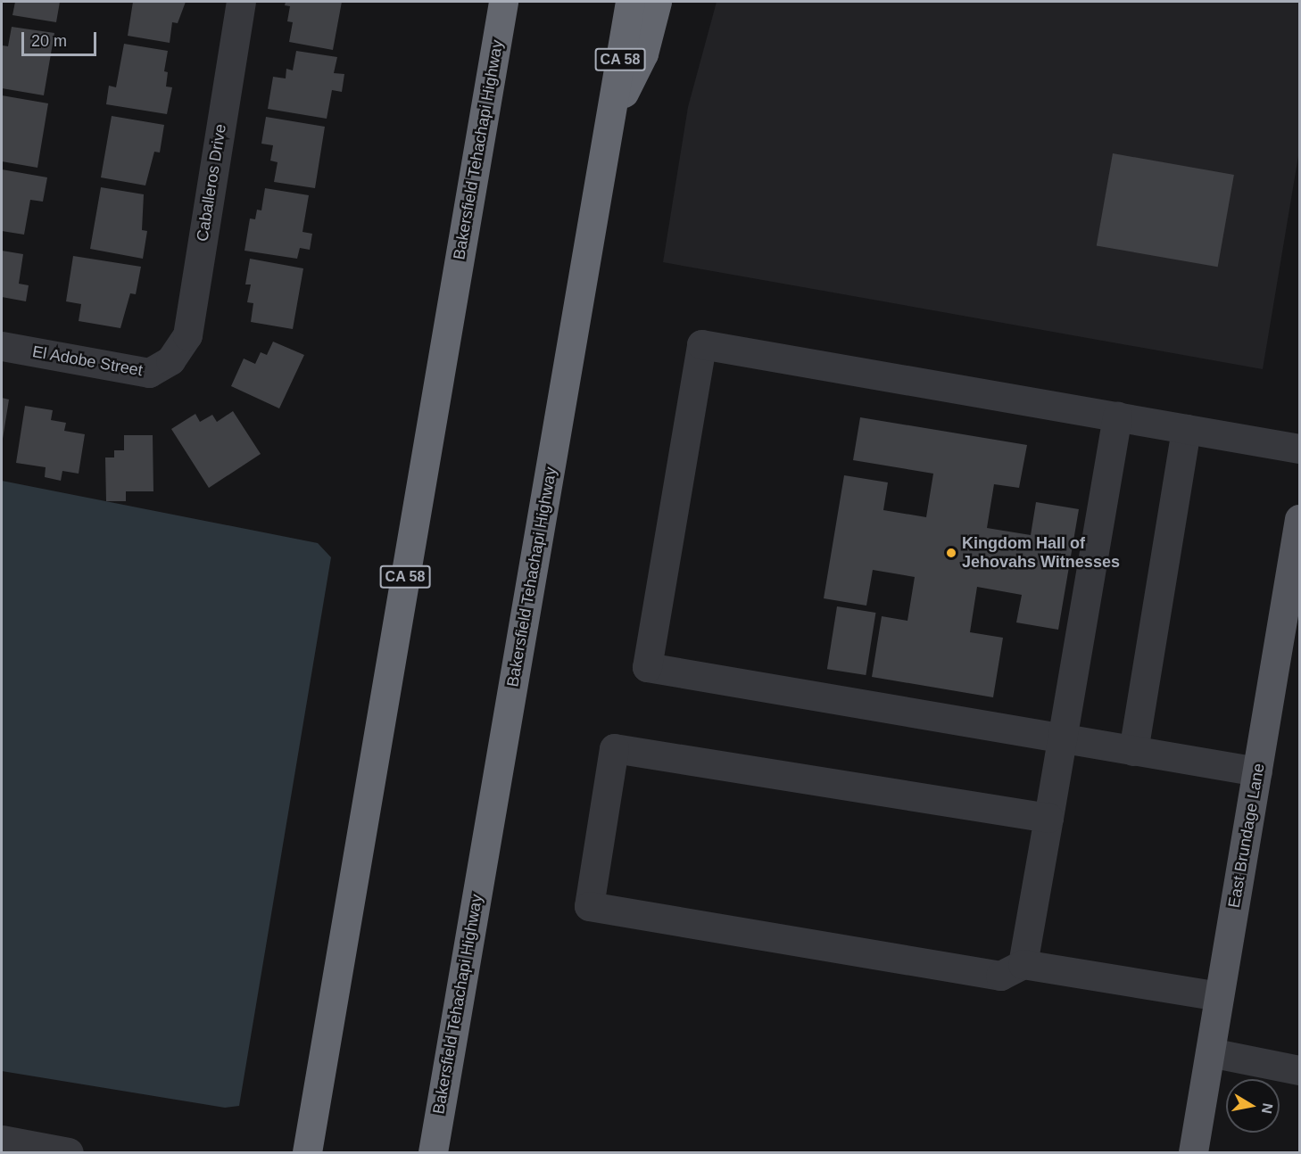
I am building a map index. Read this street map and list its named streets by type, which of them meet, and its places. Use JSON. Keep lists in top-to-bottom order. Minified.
{"streets":{"highway":["CA 58","Bakersfield Tehachapi Highway"],"main road":["East Brundage Lane"],"street":["Caballeros Drive","El Adobe Street"]},"crossings":[["Caballeros Drive","El Adobe Street"]],"places":["Kingdom Hall of Jehovahs Witnesses"],"scale_bar":"20 m","north":"right"}
